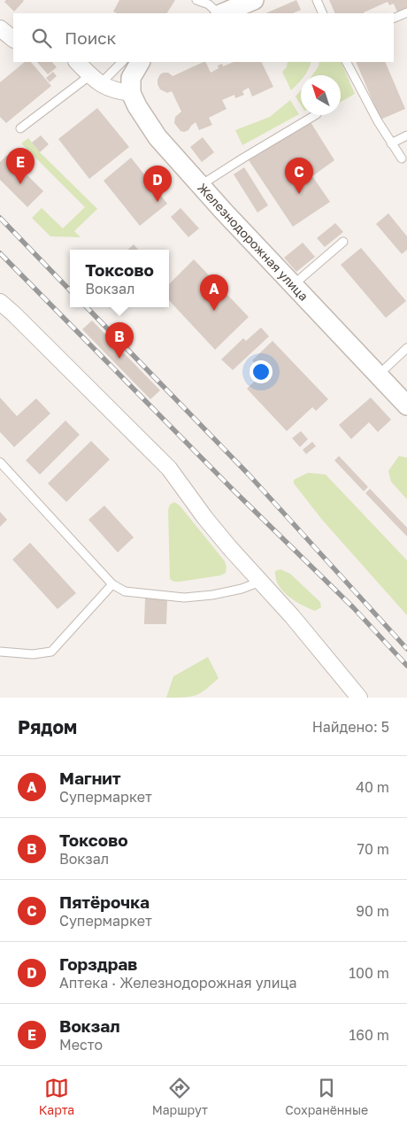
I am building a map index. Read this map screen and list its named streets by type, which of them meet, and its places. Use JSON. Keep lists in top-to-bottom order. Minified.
{"streets":{"street":["Железнодорожная улица"]},"north":"top left","page":{"search":"Поиск","pins":["E","C","D","A","B"],"popup":["Токсово","Вокзал"],"heading":["Рядом","Найдено: 5"],"list":[{"mark":"A","name":"Магнит","note":"Супермаркет","value":"40 m"},{"mark":"B","name":"Токсово","note":"Вокзал","value":"70 m"},{"mark":"C","name":"Пятёрочка","note":"Супермаркет","value":"90 m"},{"mark":"D","name":"Горздрав","note":"Аптека · Железнодорожная улица","value":"100 m"},{"mark":"E","name":"Вокзал","note":"Место","value":"160 m"}],"nav":["Карта","Маршрут","Сохранённые"]}}
